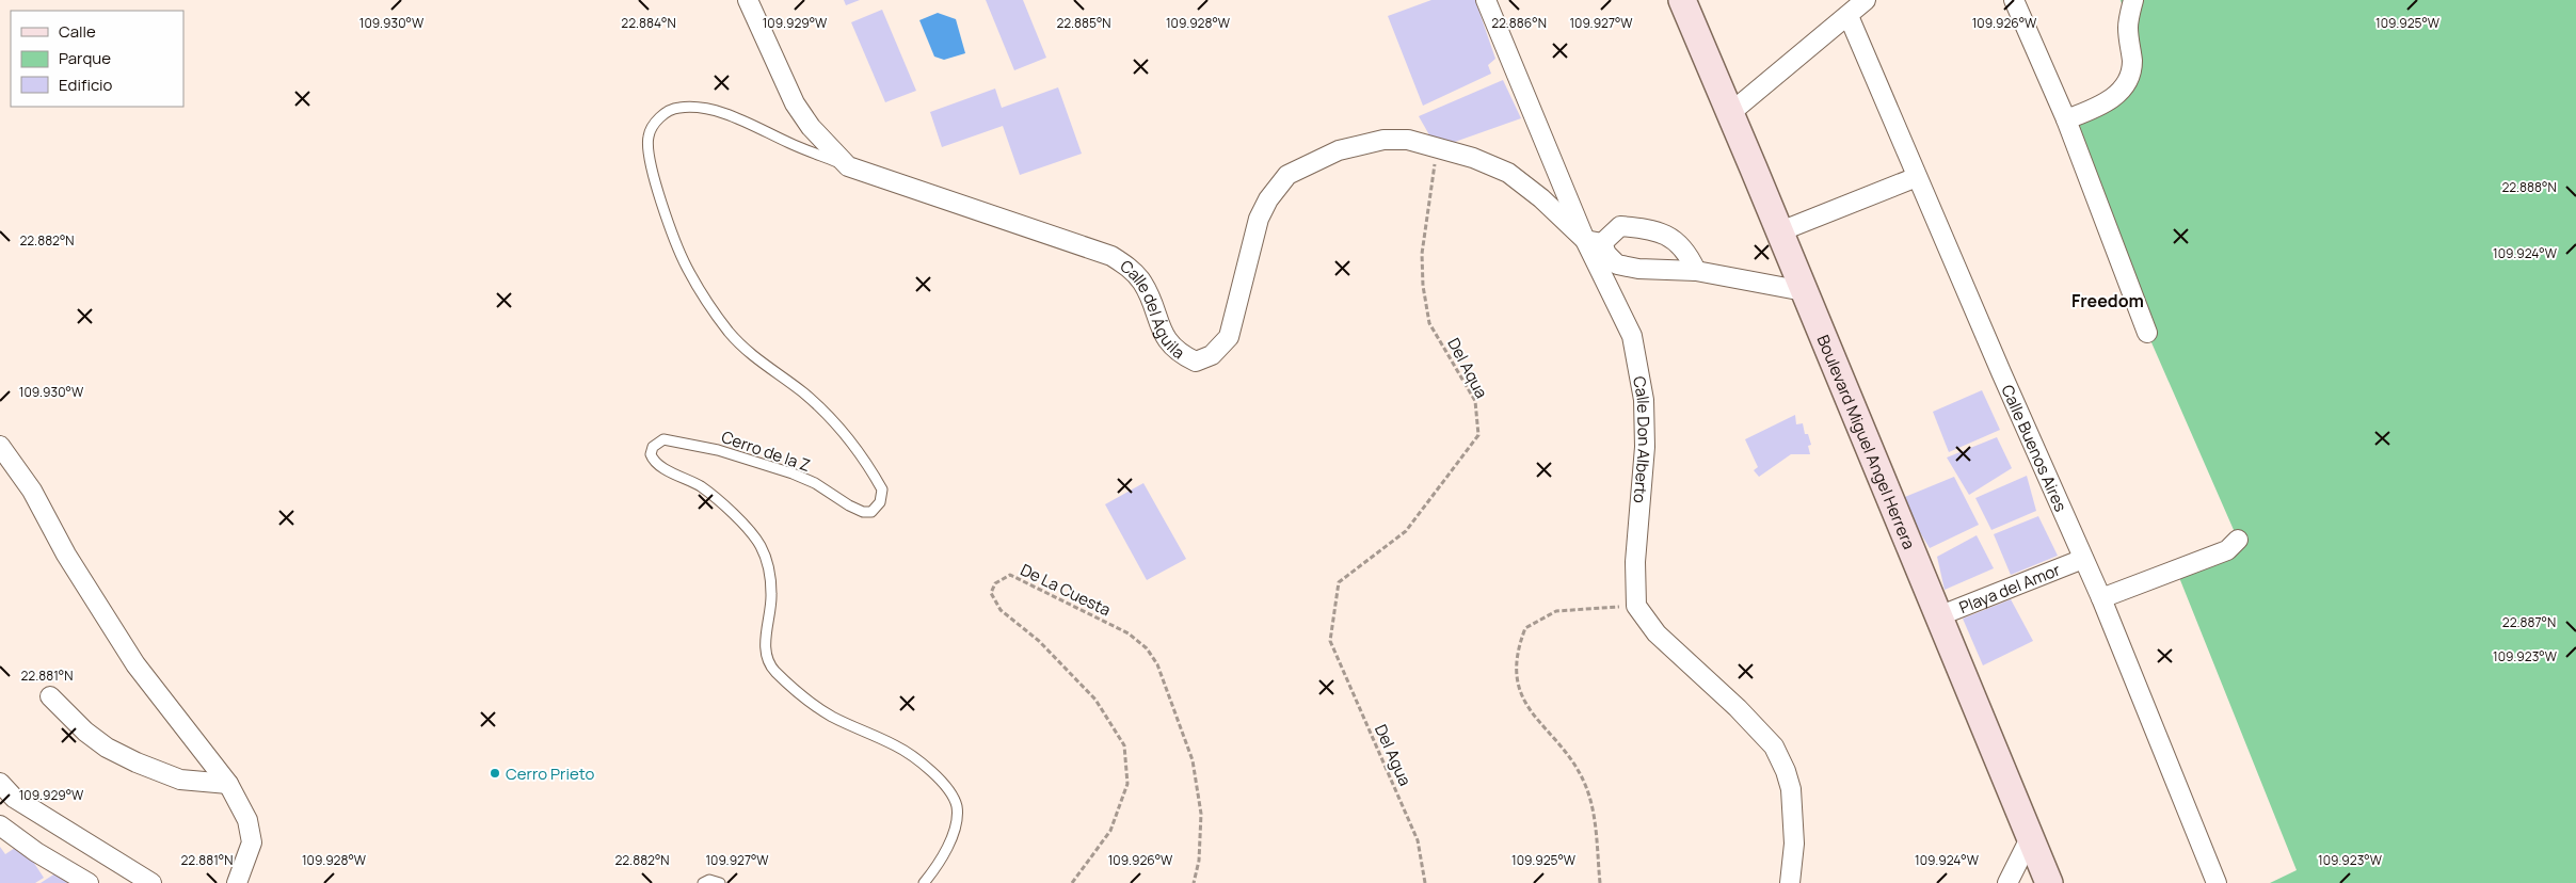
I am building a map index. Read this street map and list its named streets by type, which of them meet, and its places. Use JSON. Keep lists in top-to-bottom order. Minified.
{"streets":{"street":["Calle del Águila","Calle Don Alberto","Boulevard Miguel Angel Herrera","Calle Buenos Aires","Playa del Amor"],"lane":["Cerro de la Z"],"path":["Del Aqua","De La Cuesta","Del Agua"]},"crossings":[["Calle del Águila","Del Aqua"],["Calle del Águila","Calle Don Alberto"],["Calle del Águila","Boulevard Miguel Angel Herrera"],["Calle del Águila","Cerro de la Z"],["Del Aqua","Del Agua"],["Boulevard Miguel Angel Herrera","Playa del Amor"],["Calle Buenos Aires","Playa del Amor"]],"districts":["Freedom"],"places":["Cerro Prieto"],"legend":["Calle","Parque","Edificio"],"coordinates":["109.930°W","22.884°N","109.929°W","22.885°N","109.928°W","22.886°N","109.927°W","109.926°W","109.925°W","22.888°N","22.882°N","109.924°W","22.887°N","109.923°W","22.881°N"]}
